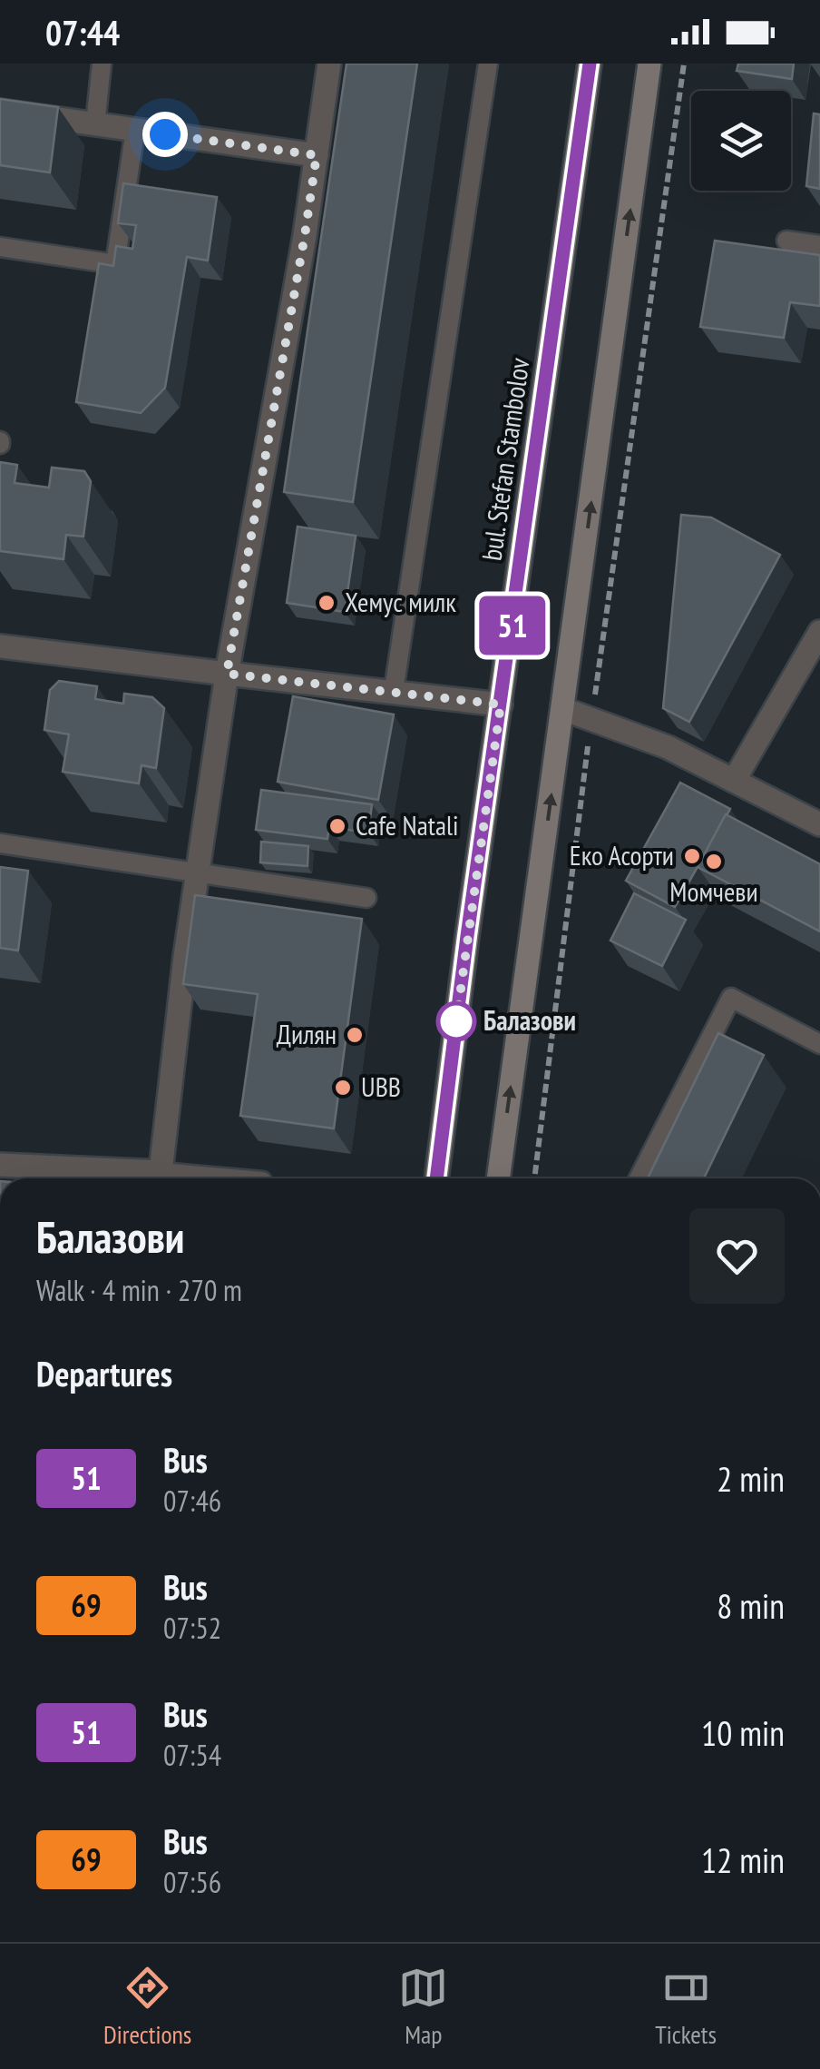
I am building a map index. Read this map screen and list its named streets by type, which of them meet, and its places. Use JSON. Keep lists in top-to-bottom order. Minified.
{"streets":{"main road":["bul. Stefan Stambolov"]},"places":["Хемус милк","Cafe Natali","Еко Асорти","Момчеви","Балазови","Дилян","UBB"],"lines":["bus line 51"],"page":{"status":"07:44","on_map":"51","heading":[["Балазови","Walk · 4 min · 270 m"],"Departures"],"list":[{"mark":"51","name":"Bus","note":"07:46","value":"2 min"},{"mark":"69","name":"Bus","note":"07:52","value":"8 min"},{"mark":"51","name":"Bus","note":"07:54","value":"10 min"},{"mark":"69","name":"Bus","note":"07:56","value":"12 min"}],"tabs":["Directions","Map","Tickets"]}}
